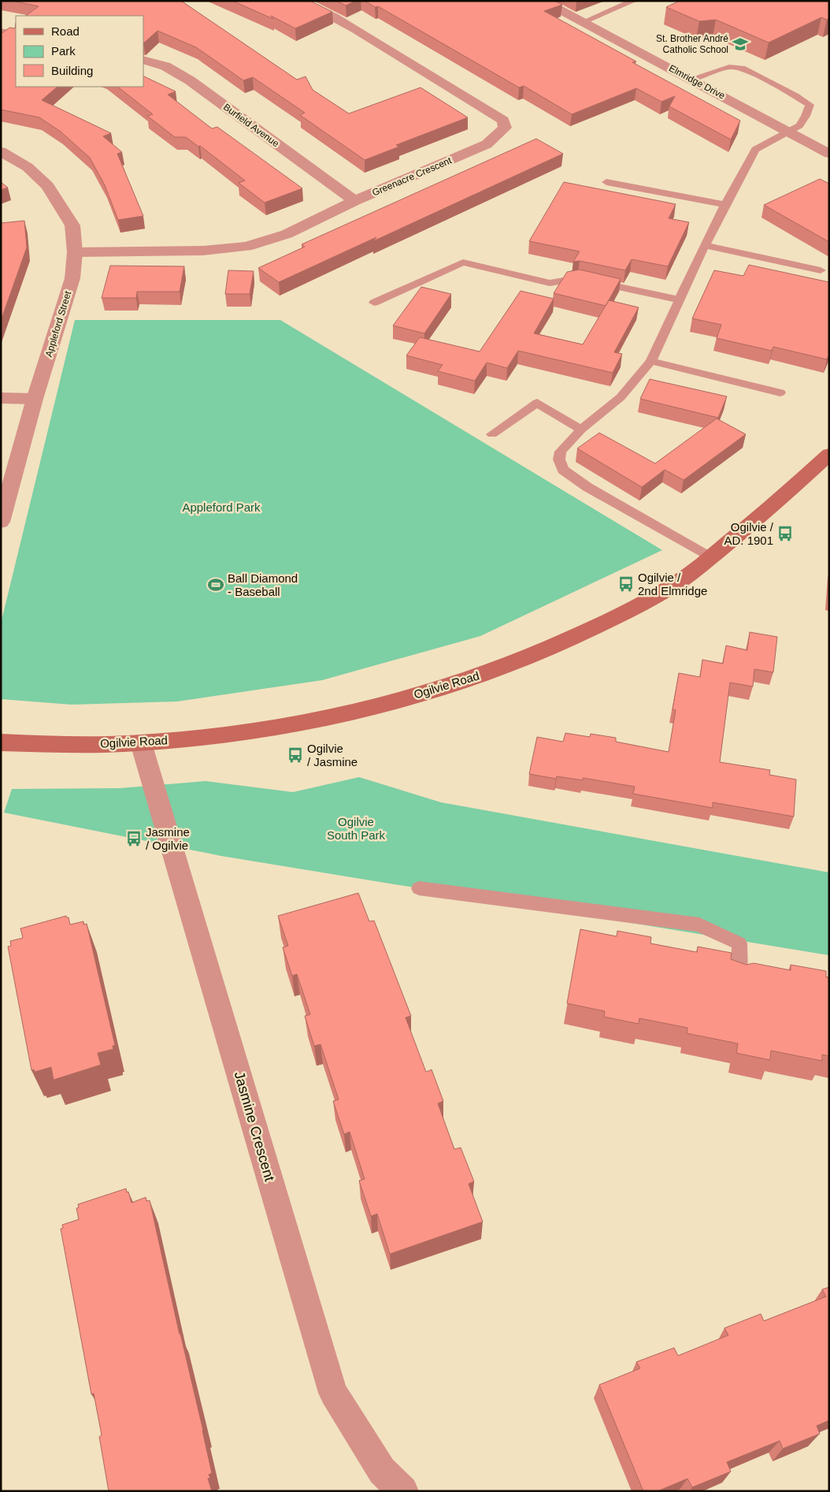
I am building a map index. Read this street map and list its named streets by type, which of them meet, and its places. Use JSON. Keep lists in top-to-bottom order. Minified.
{"streets":{"main road":["Ogilvie Road"],"street":["Elmridge Drive","Burfield Avenue","Greenacre Crescent","Appleford Street","Jasmine Crescent"]},"crossings":[["Burfield Avenue","Greenacre Crescent"],["Greenacre Crescent","Appleford Street"],["Ogilvie Road","Jasmine Crescent"]],"parks":["Appleford Park","Ogilvie South Park"],"places":{"school or university":["St. Brother André Catholic School"],"bus stop":["Ogilvie / AD. 1901","Ogilvie / 2nd Elmridge","Ogilvie / Jasmine","Jasmine / Ogilvie"],"sports":["Ball Diamond - Baseball"]},"legend":["Road","Park","Building"]}
